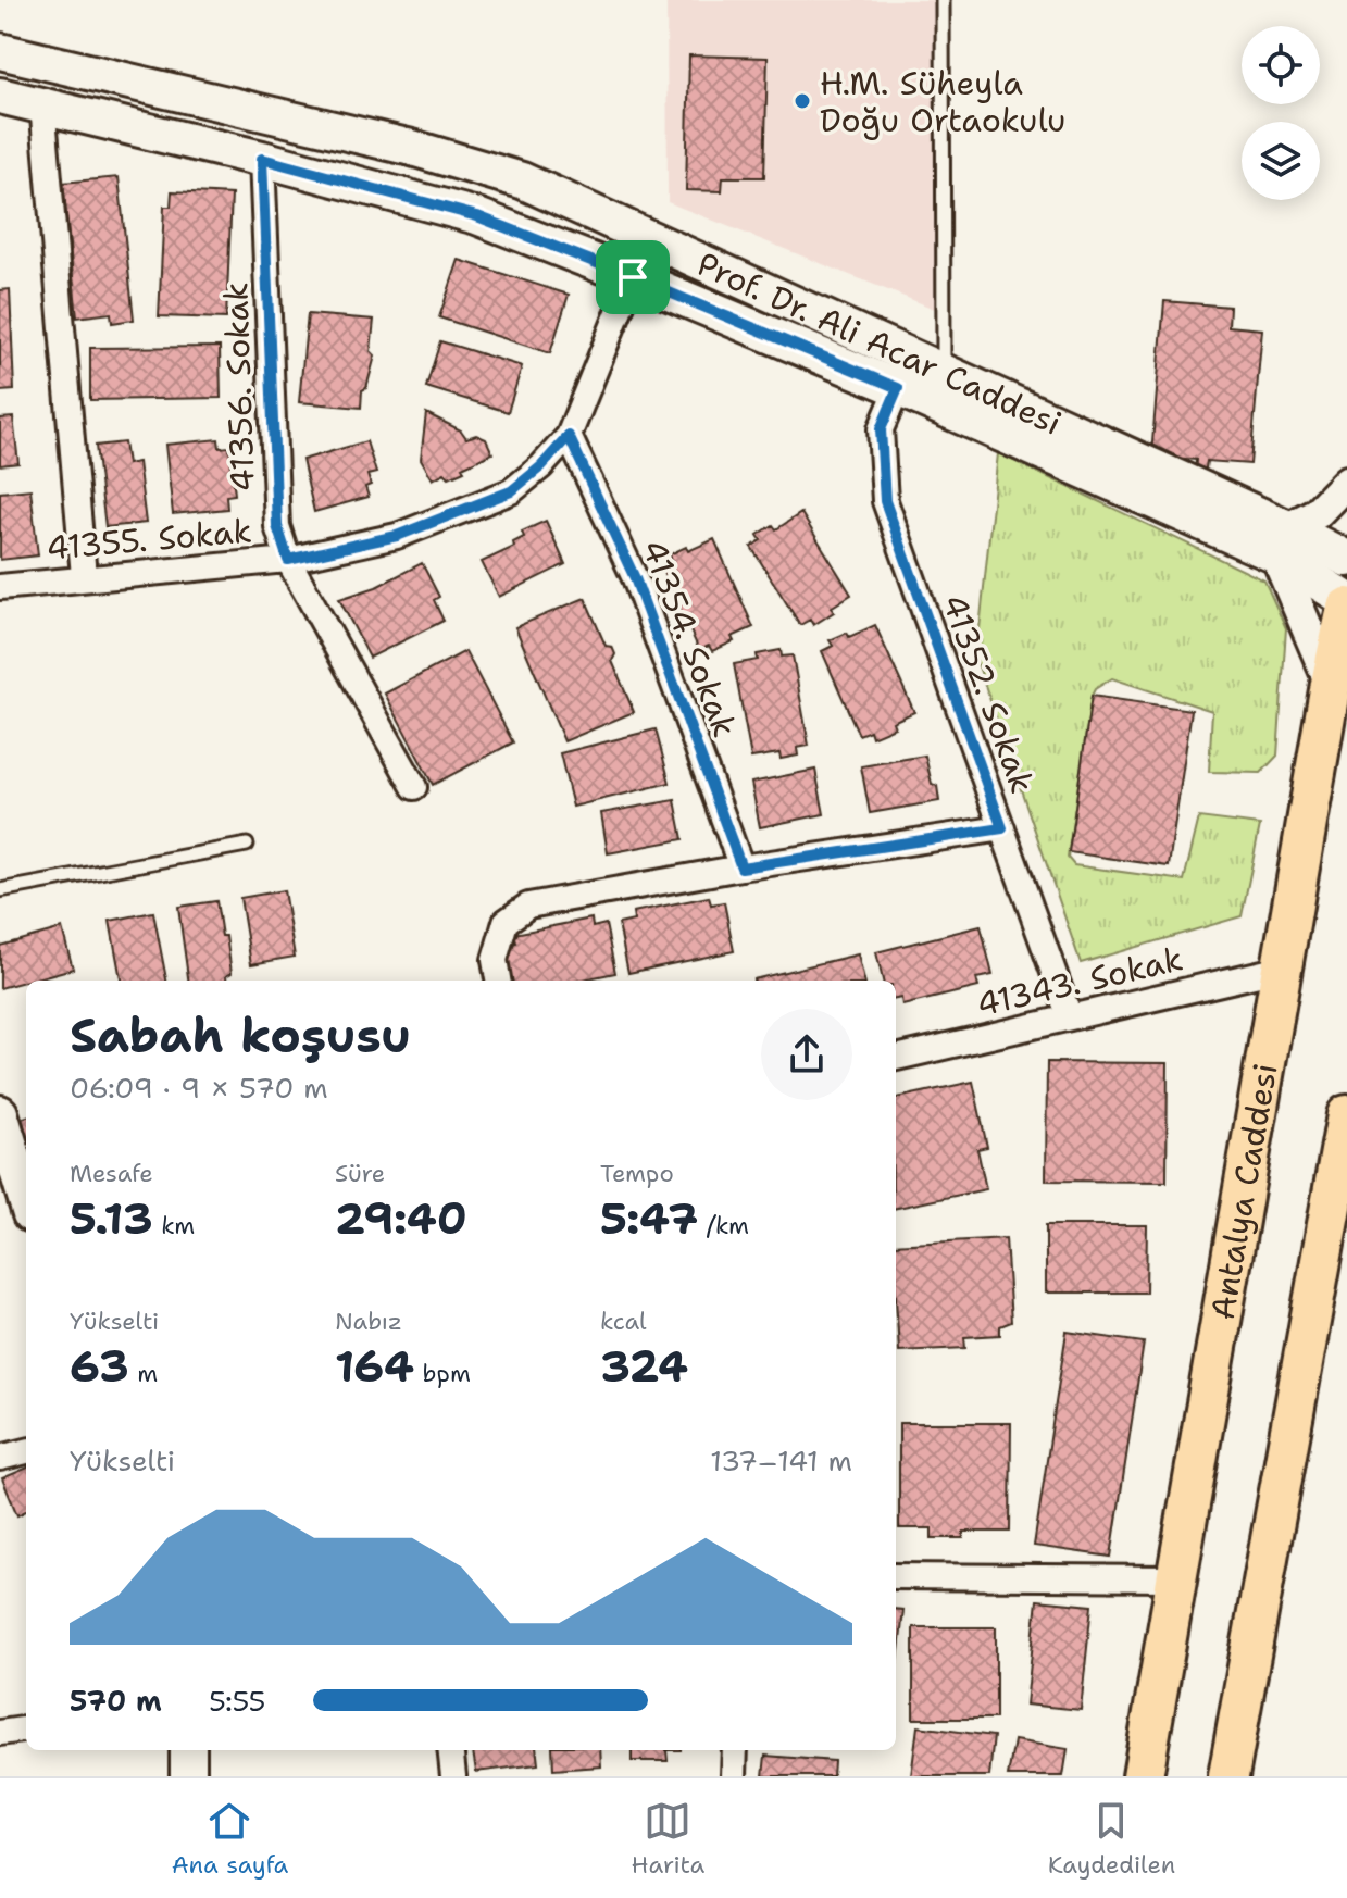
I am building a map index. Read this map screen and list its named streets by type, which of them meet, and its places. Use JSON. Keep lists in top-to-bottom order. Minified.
{"streets":{"main road":["Prof. Dr. Ali Acar Caddesi","Antalya Caddesi"],"street":["41356. Sokak","41355. Sokak","41354. Sokak","41352. Sokak","41343. Sokak"]},"crossings":[["Prof. Dr. Ali Acar Caddesi","41356. Sokak"],["Prof. Dr. Ali Acar Caddesi","41355. Sokak"],["Prof. Dr. Ali Acar Caddesi","41352. Sokak"],["41356. Sokak","41355. Sokak"],["41355. Sokak","41354. Sokak"],["41352. Sokak","41343. Sokak"],["41343. Sokak","Antalya Caddesi"]],"places":["H.M. Süheyla Doğu Ortaokulu"],"page":{"heading":["Sabah koşusu","06:09 · 9 × 570 m"],"stats":[["Mesafe","5.13 km"],["Süre","29:40"],["Tempo","5:47 /km"],["Yükselti","63 m"],["Nabız","164 bpm"],["kcal","324"]],"chart":["Yükselti","137–141 m"],"list":[{"name":"570 m","note":"5:55"}],"tabs":["Ana sayfa","Harita","Kaydedilen"]}}
